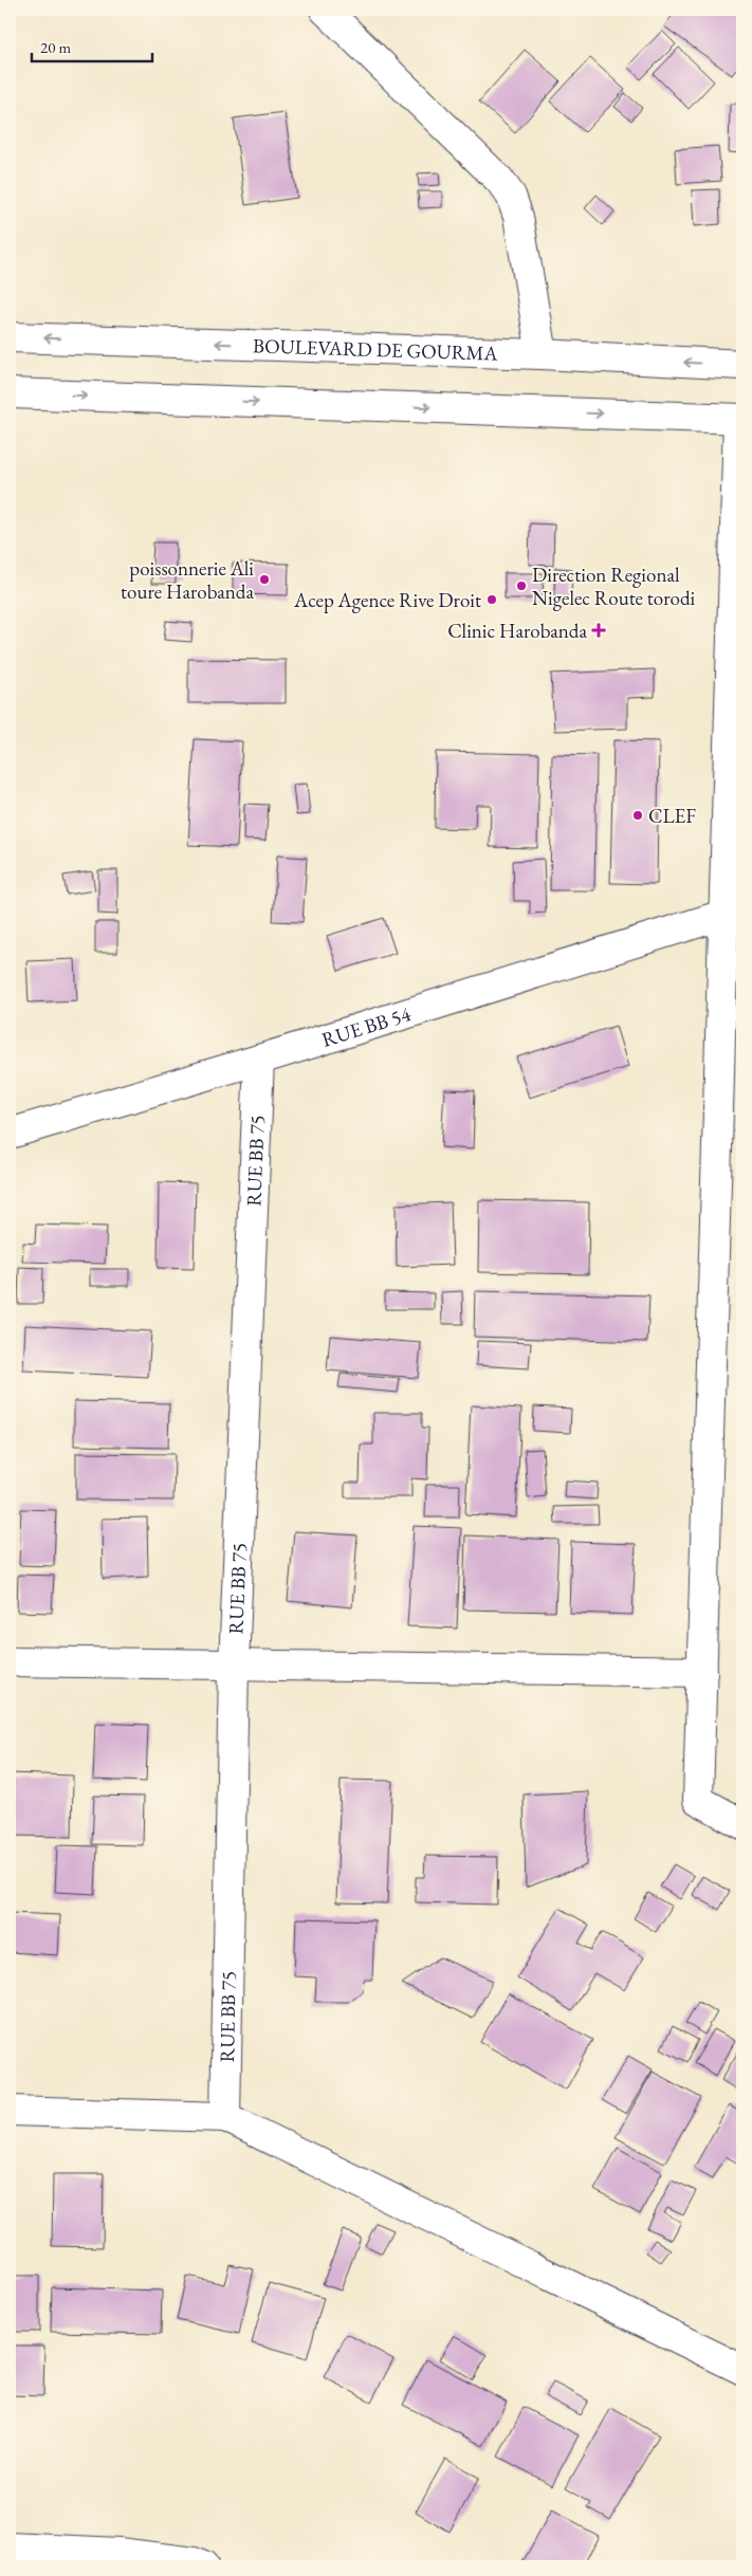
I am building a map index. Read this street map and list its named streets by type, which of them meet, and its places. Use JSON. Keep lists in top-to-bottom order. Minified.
{"streets":{"main road":["BOULEVARD DE GOURMA","RUE BB 54","RUE BB 75"]},"crossings":[["RUE BB 54","RUE BB 75"]],"places":{"other":["poissonnerie Ali toure Harobanda","Direction Regional Nigelec Route torodi","Acep Agence Rive Droit","CLEF"],"health":["Clinic Harobanda"]},"scale_bar":"20 m"}
